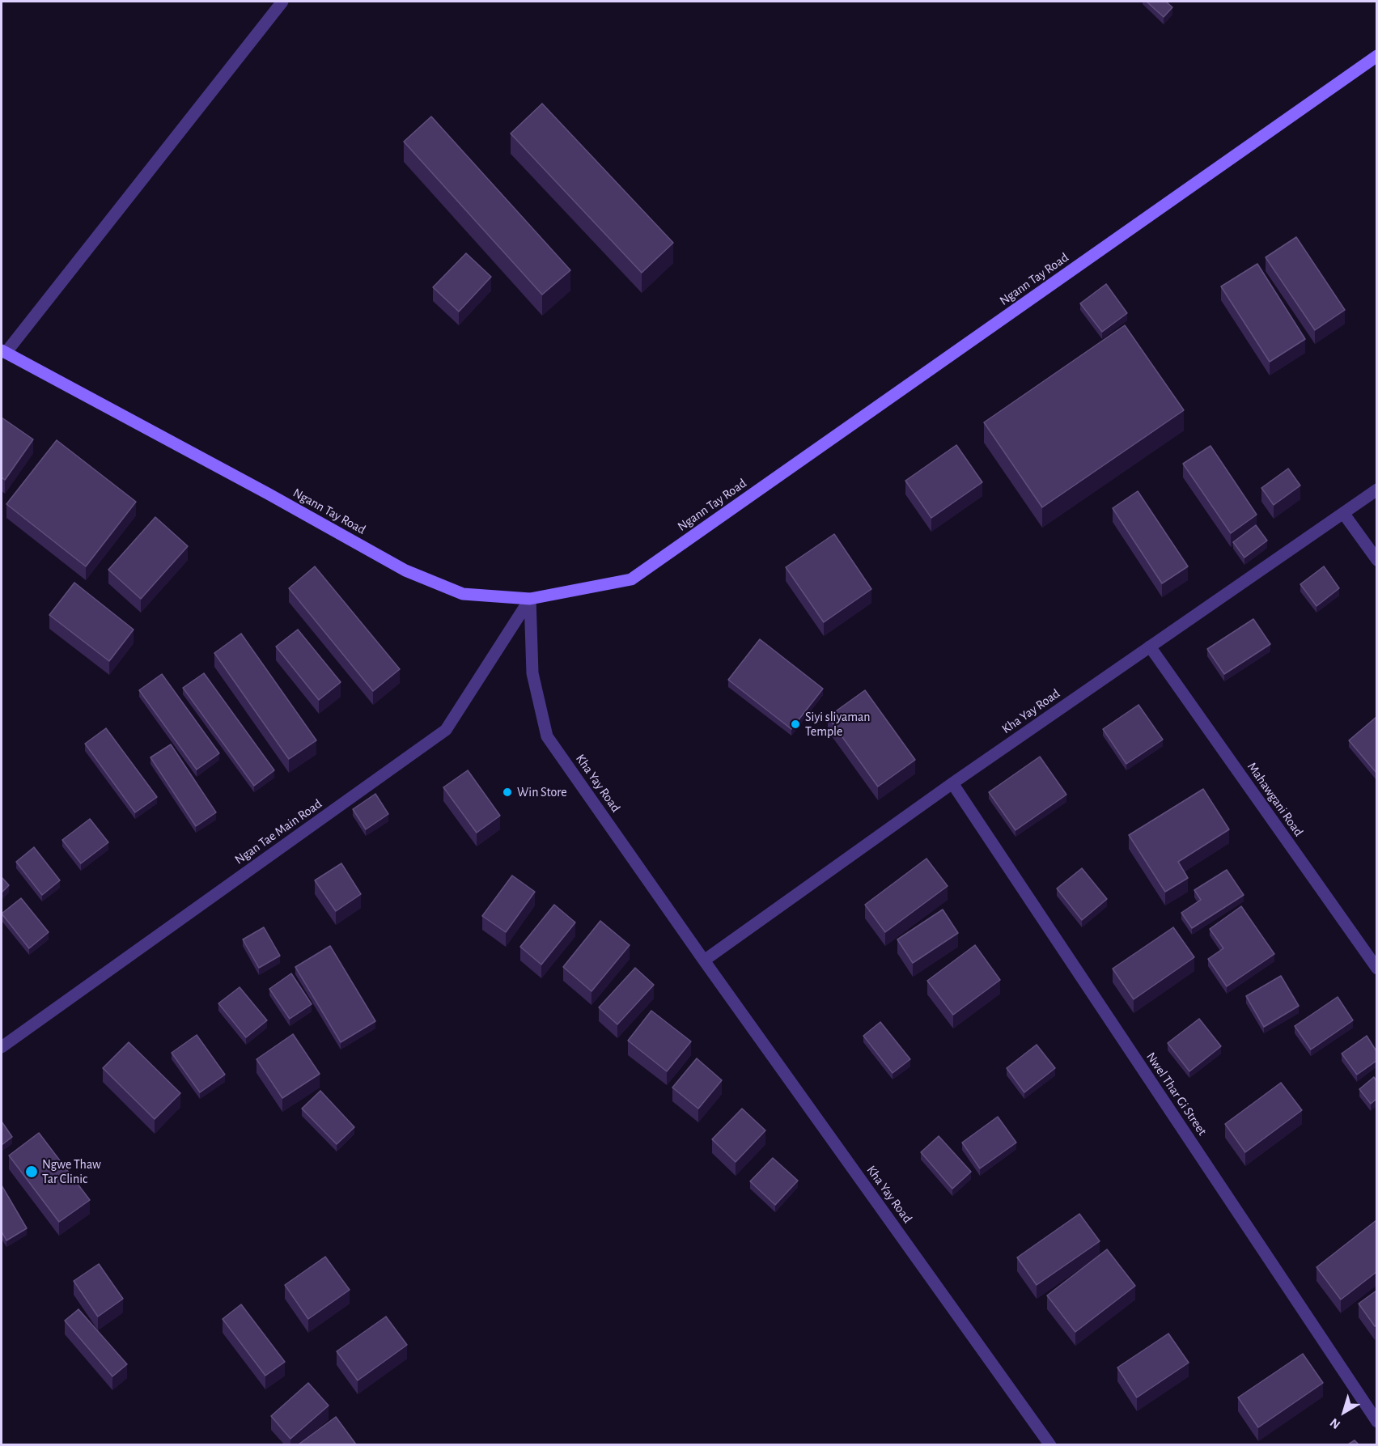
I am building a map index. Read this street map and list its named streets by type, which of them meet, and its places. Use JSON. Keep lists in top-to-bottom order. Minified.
{"streets":{"main road":["Ngann Tay Road"],"street":["Kha Yay Road","Mahawgani Road","Ngan Tae Main Road","Nwel Thar Gi Street"]},"crossings":[["Ngann Tay Road","Kha Yay Road"],["Ngann Tay Road","Ngan Tae Main Road"],["Kha Yay Road","Mahawgani Road"],["Kha Yay Road","Ngan Tae Main Road"],["Kha Yay Road","Nwel Thar Gi Street"]],"places":["Siyi sliyaman Temple","Win Store","Ngwe Thaw Tar Clinic"],"north":"bottom left"}
